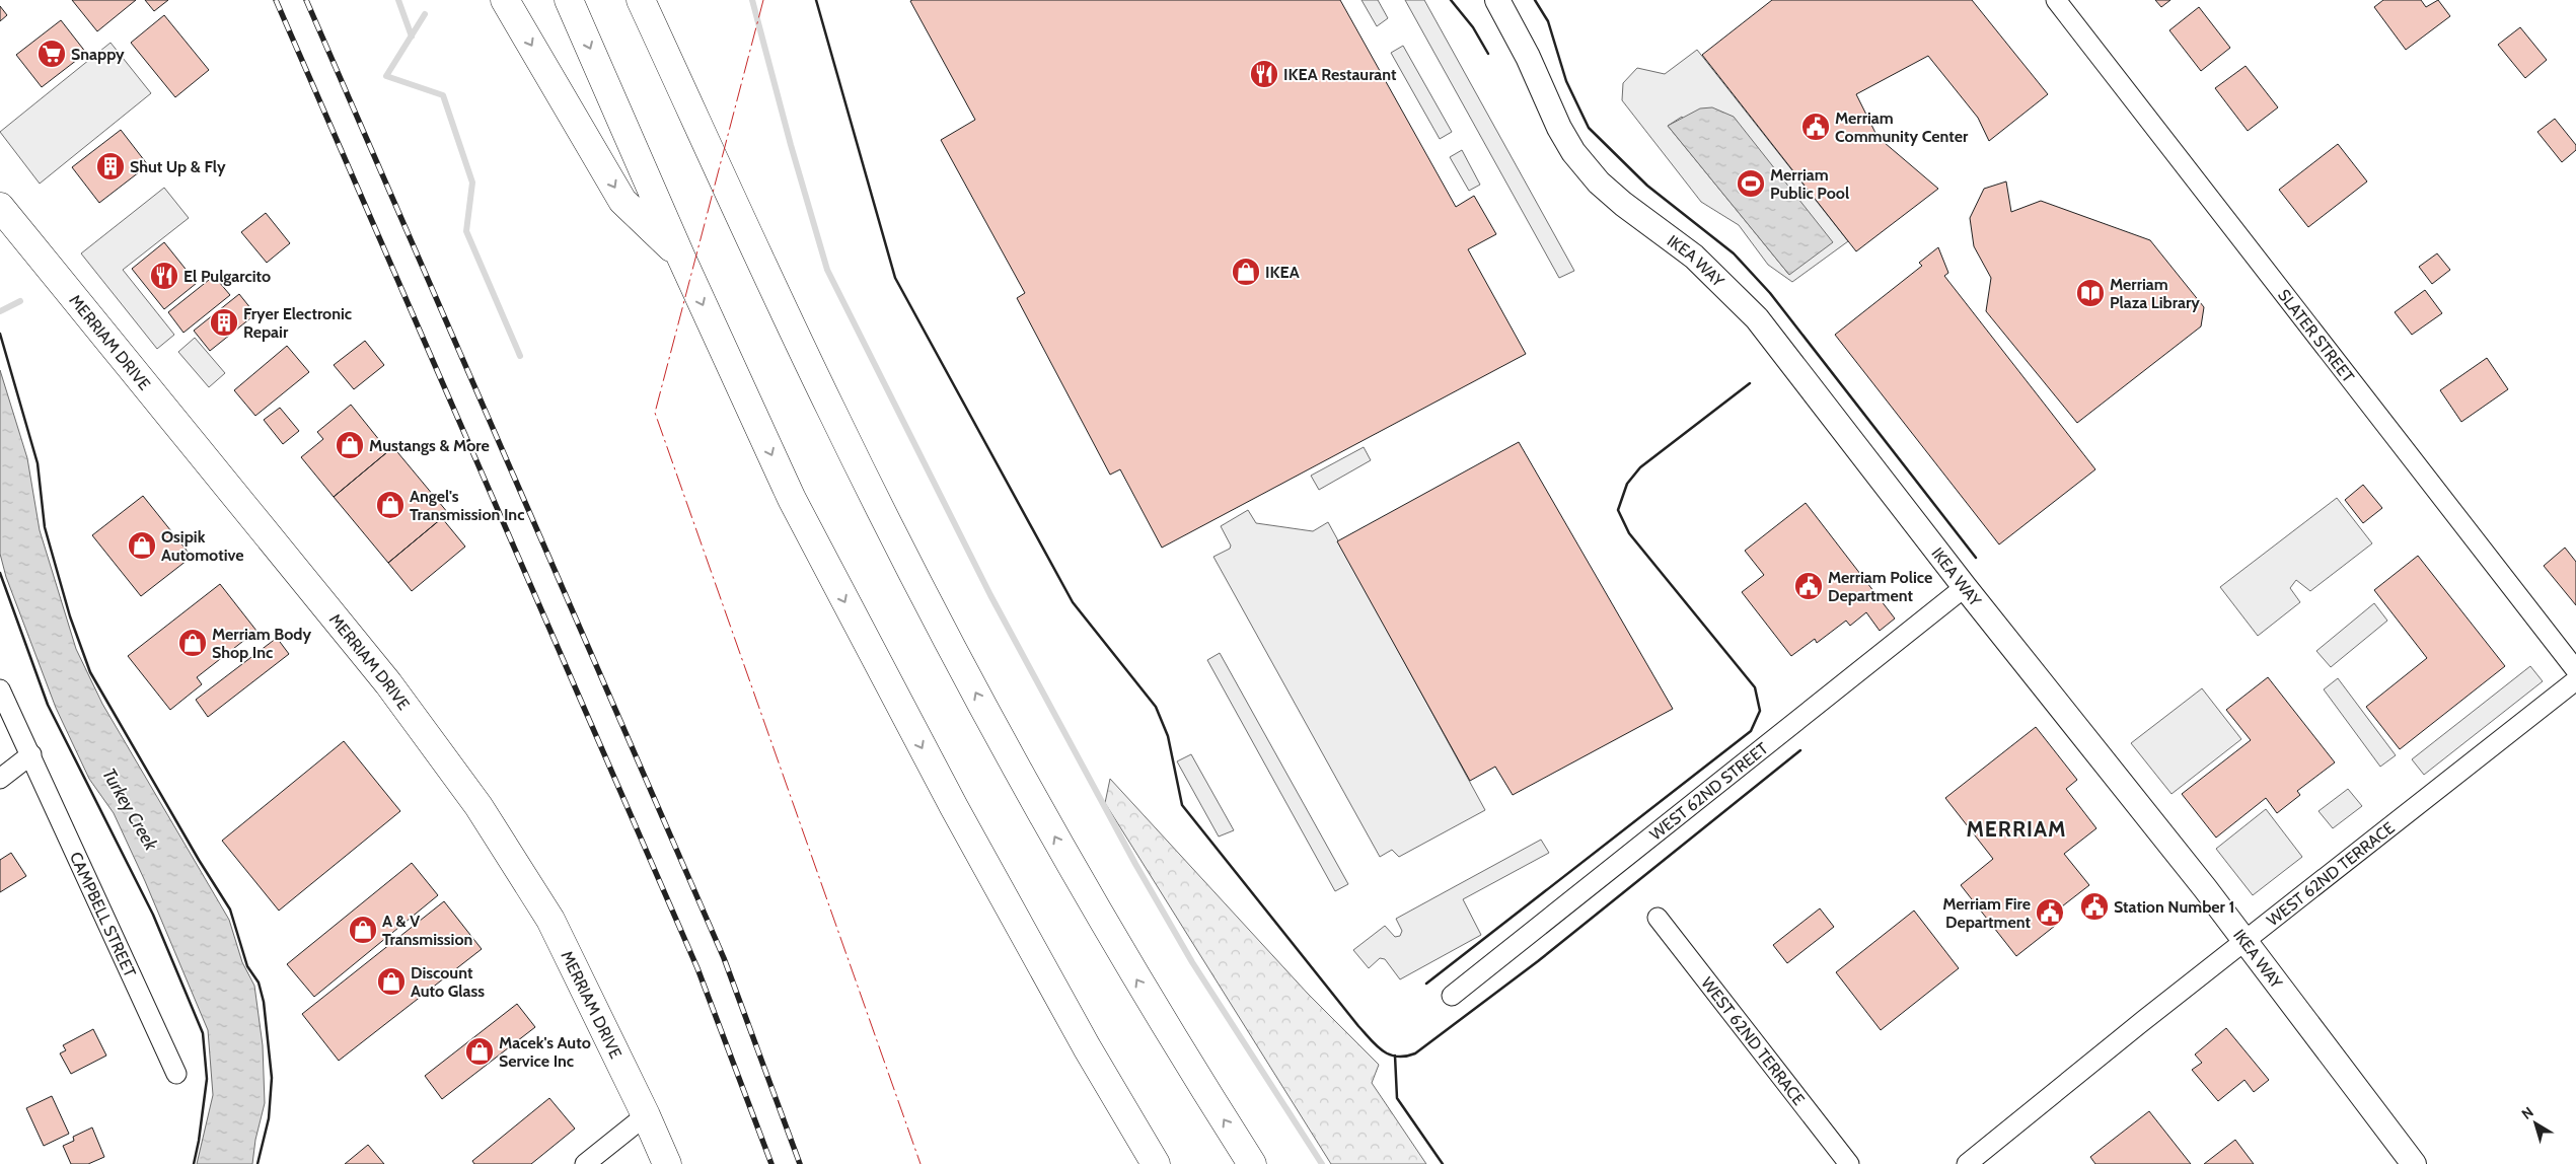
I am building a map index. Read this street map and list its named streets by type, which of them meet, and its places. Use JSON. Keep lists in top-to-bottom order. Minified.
{"streets":{"main road":["MERRIAM DRIVE"],"street":["IKEA WAY","SLATER STREET","WEST 62ND STREET","WEST 62ND TERRACE","CAMPBELL STREET"]},"crossings":[["IKEA WAY","WEST 62ND STREET"],["IKEA WAY","WEST 62ND TERRACE"]],"districts":["MERRIAM"],"water":["Turkey Creek"],"places":{"supermarket":["Snappy"],"restaurant":["IKEA Restaurant","El Pulgarcito"],"public building":["Merriam Community Center","Merriam Police Department","Station Number 1","Merriam Fire Department"],"building":["Shut Up & Fly","Fryer Electronic Repair"],"sports":["Merriam Public Pool"],"shop":["IKEA","Mustangs & More","Angel's Transmission Inc","Osipik Automotive","Merriam Body Shop Inc","A & V Transmission","Discount Auto Glass","Macek's Auto Service Inc"],"library":["Merriam Plaza Library"]},"north":"top left"}
